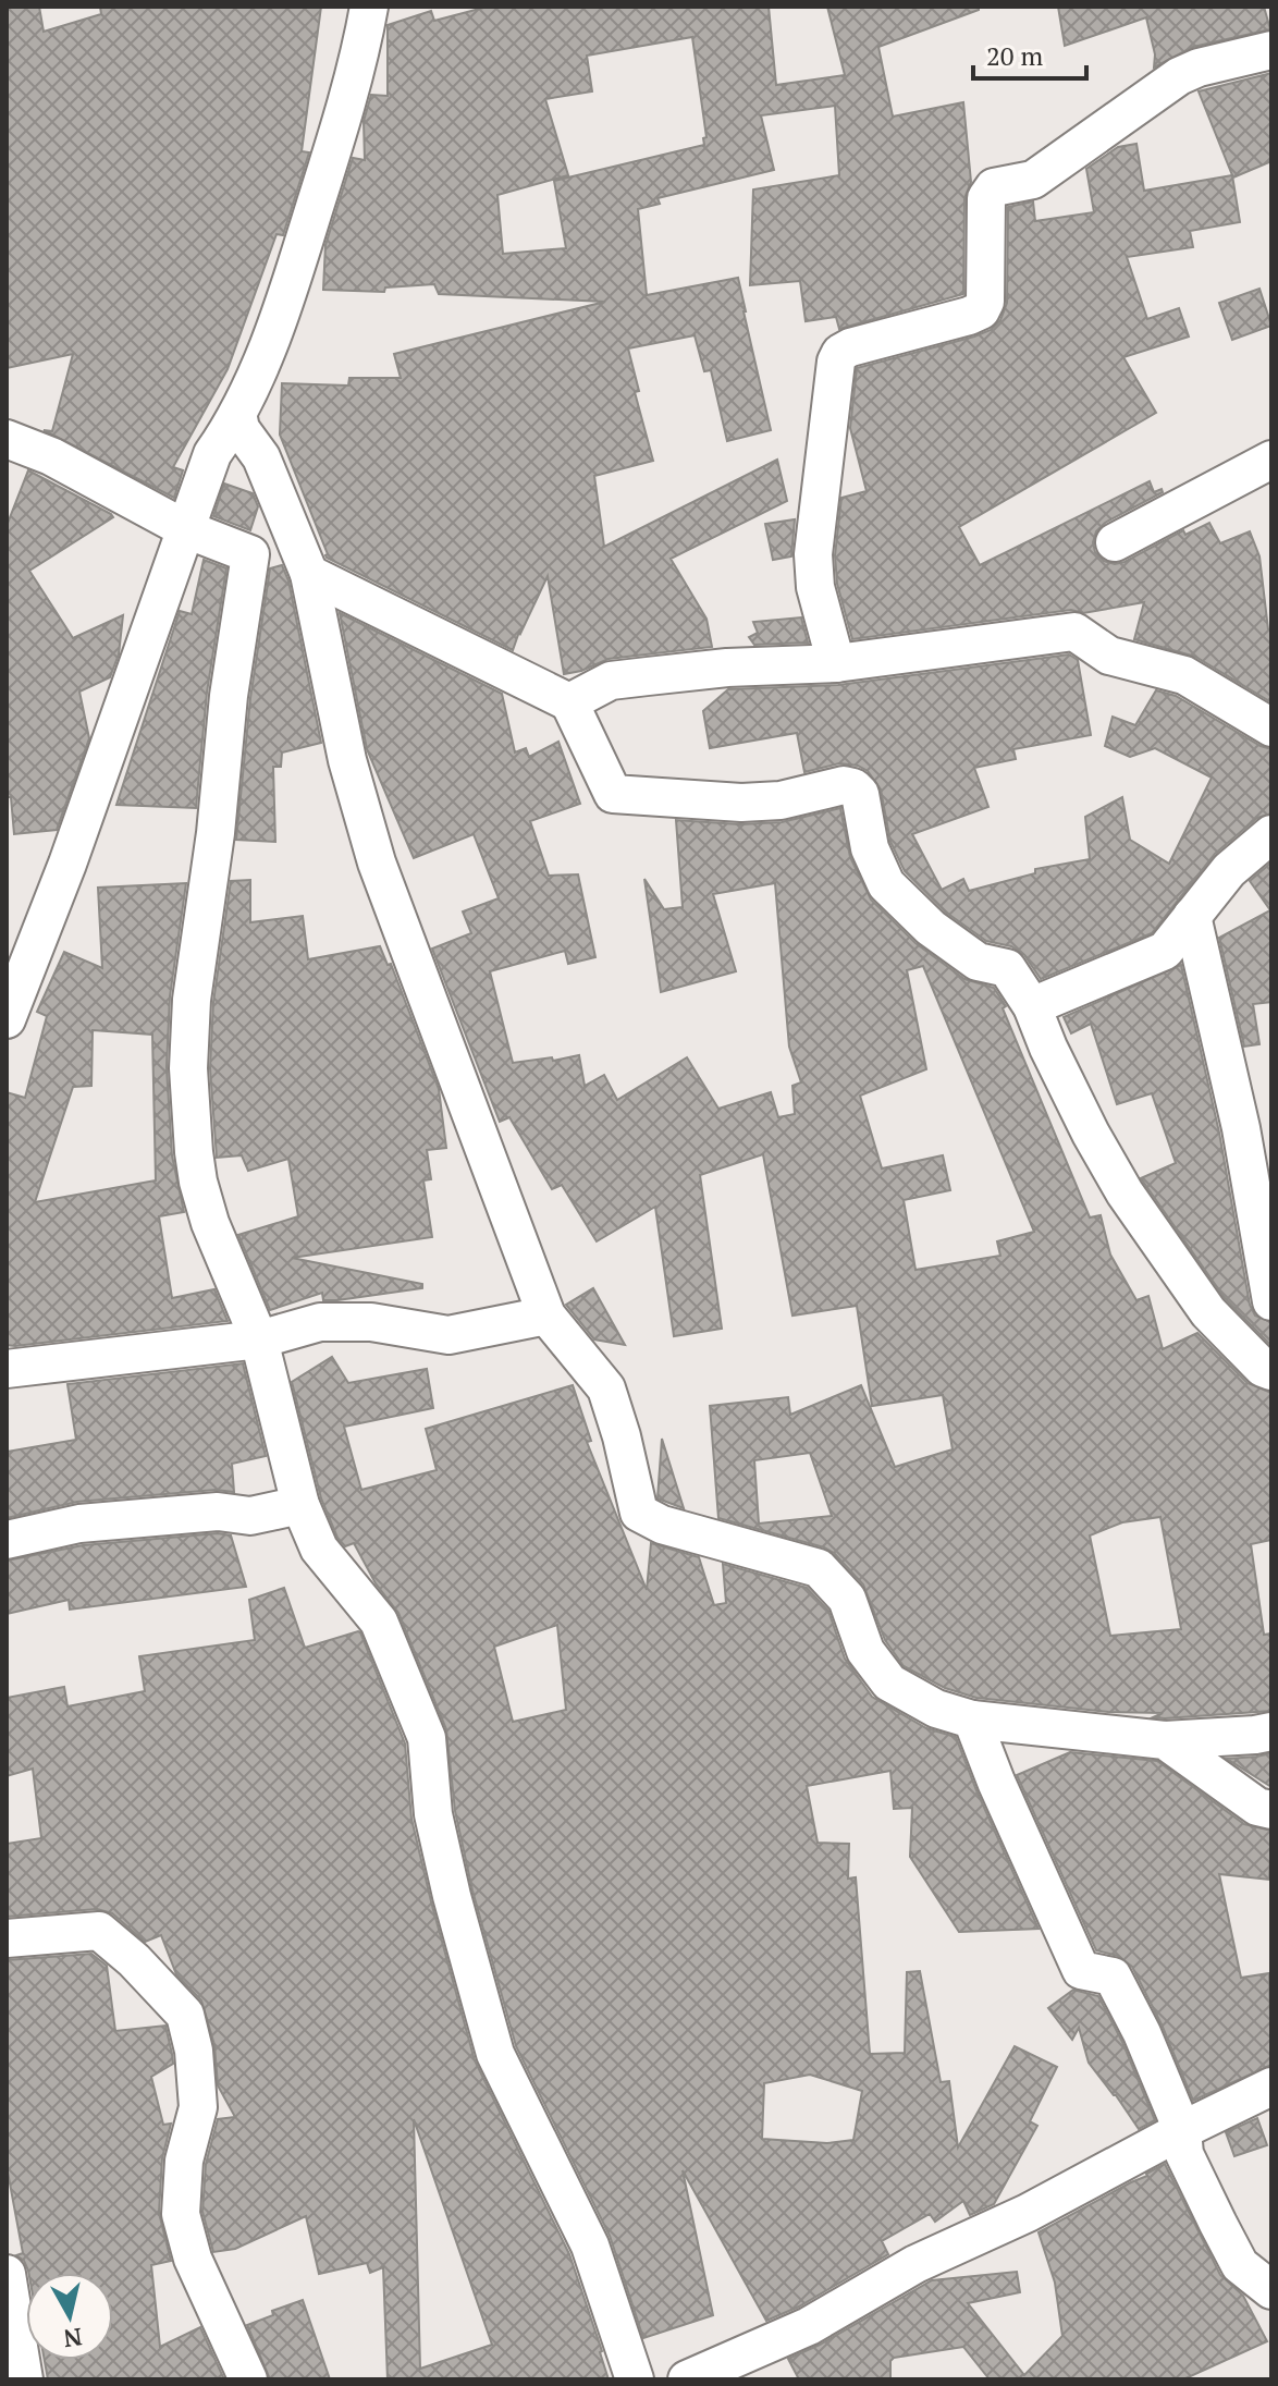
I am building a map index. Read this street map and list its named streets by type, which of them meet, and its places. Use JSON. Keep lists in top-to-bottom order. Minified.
{"scale_bar":"20 m","north":"bottom"}
